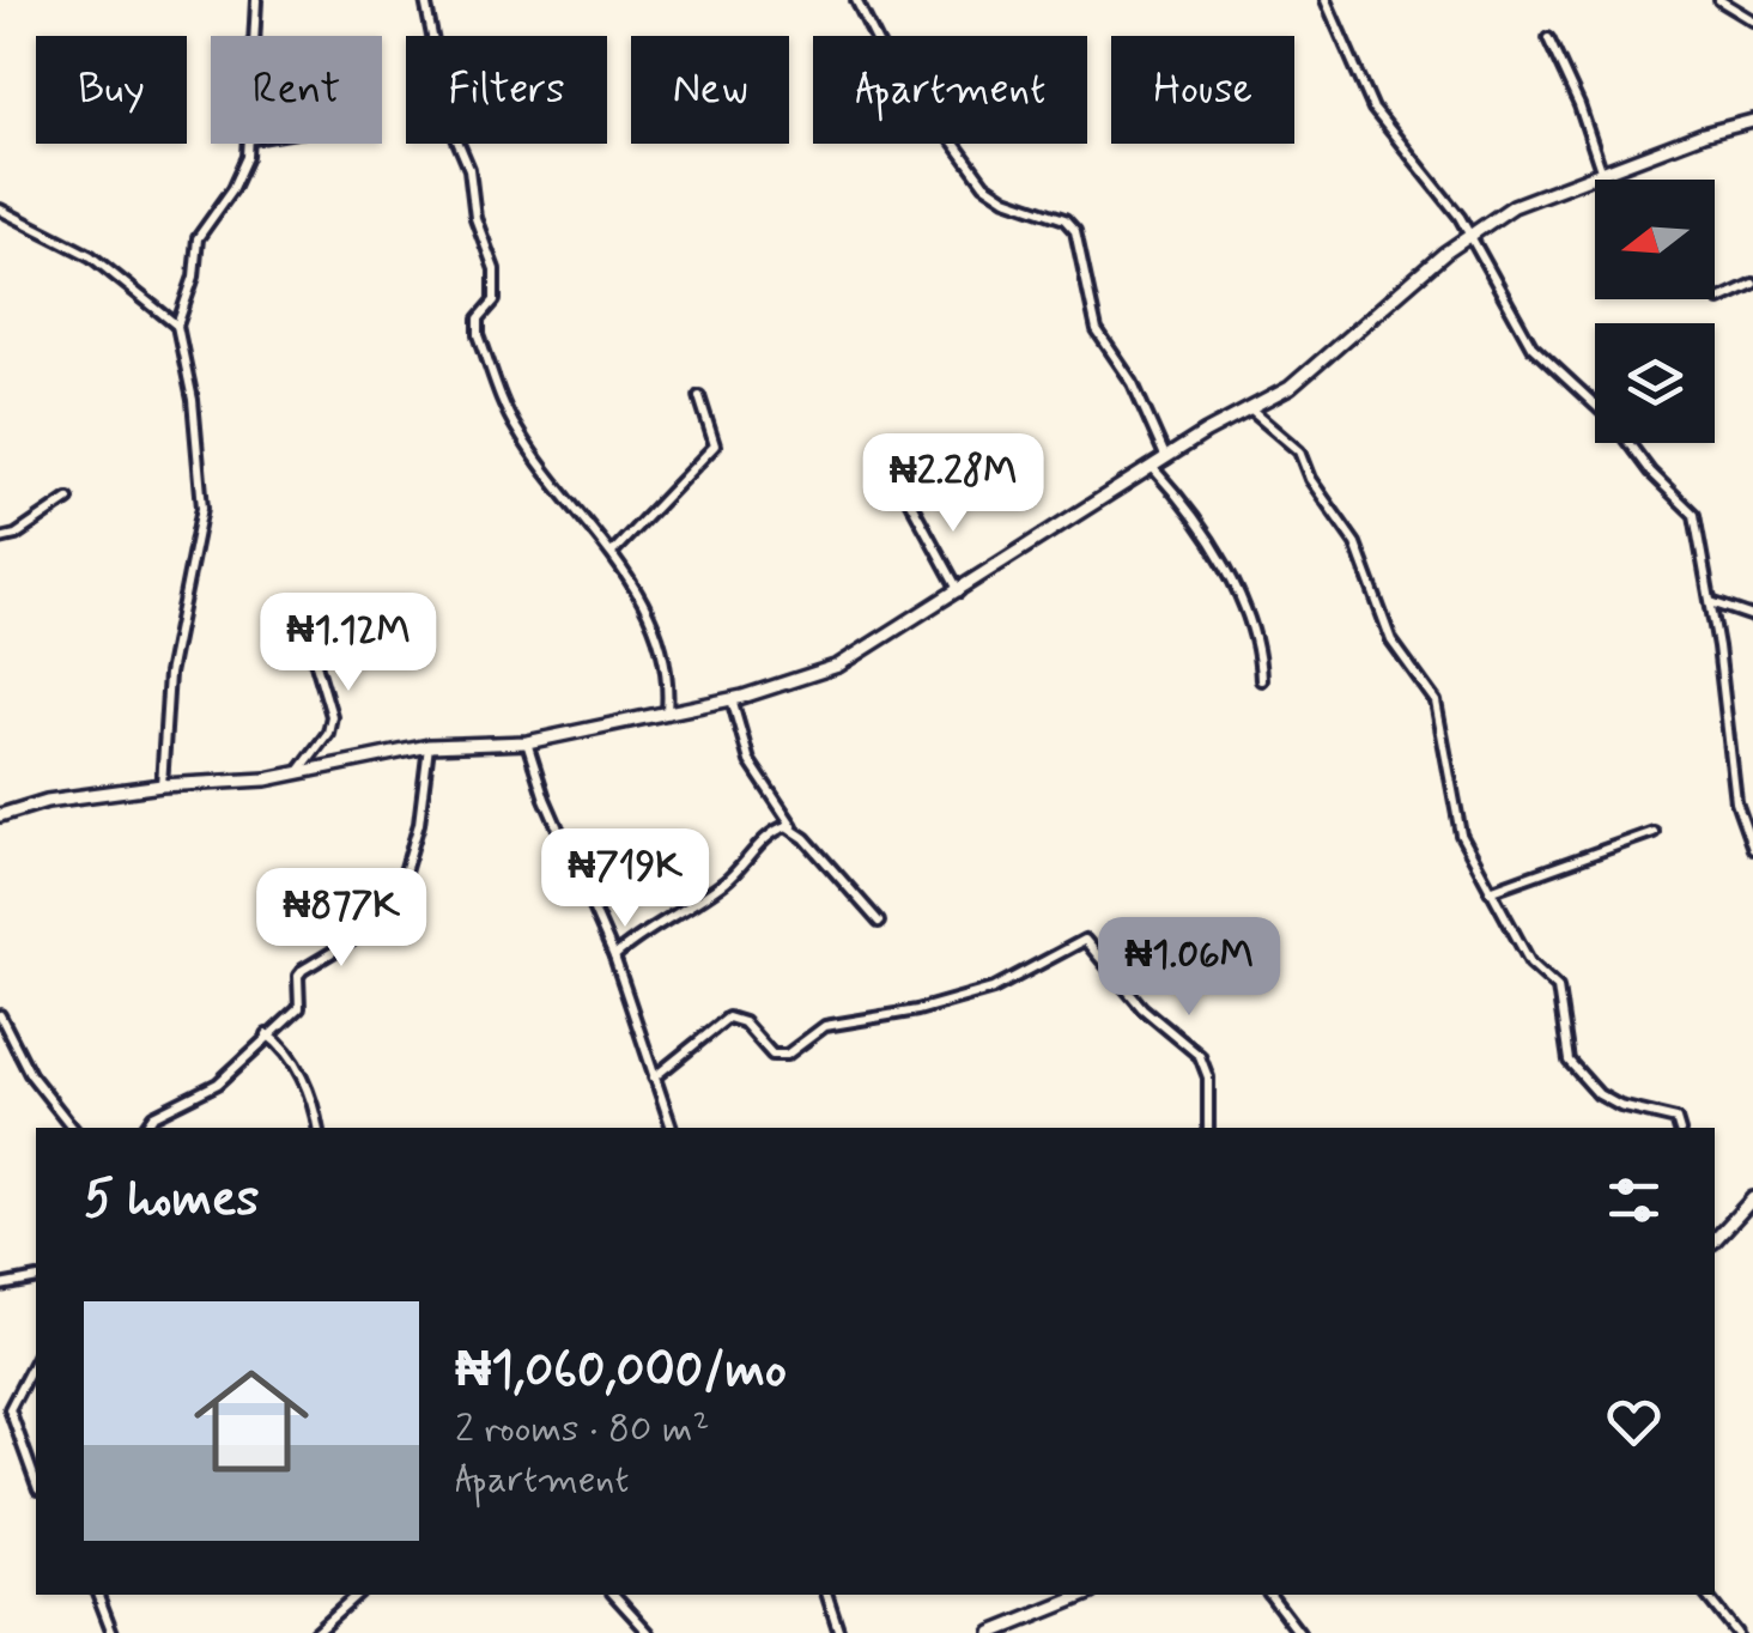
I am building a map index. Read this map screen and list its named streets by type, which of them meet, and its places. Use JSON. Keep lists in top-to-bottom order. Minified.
{"north":"left","page":{"chip":["Buy","Rent","Filters","New","Apartment","House"],"price":["₦2.28M","₦1.12M","₦719K","₦877K","₦1.06M"],"heading":"5 homes","list":[{"name":"₦1,060,000/mo","note":"2 rooms · 80 m² · Apartment"}]}}
